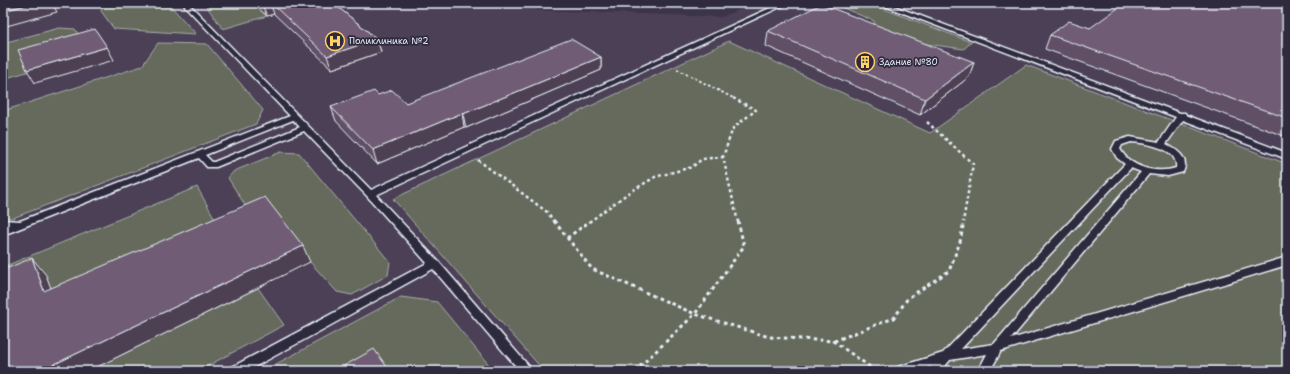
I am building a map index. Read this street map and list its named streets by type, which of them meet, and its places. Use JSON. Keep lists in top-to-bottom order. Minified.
{"places":{"hospital":["Поликлиника №2"],"building":["Здание №80"]}}
